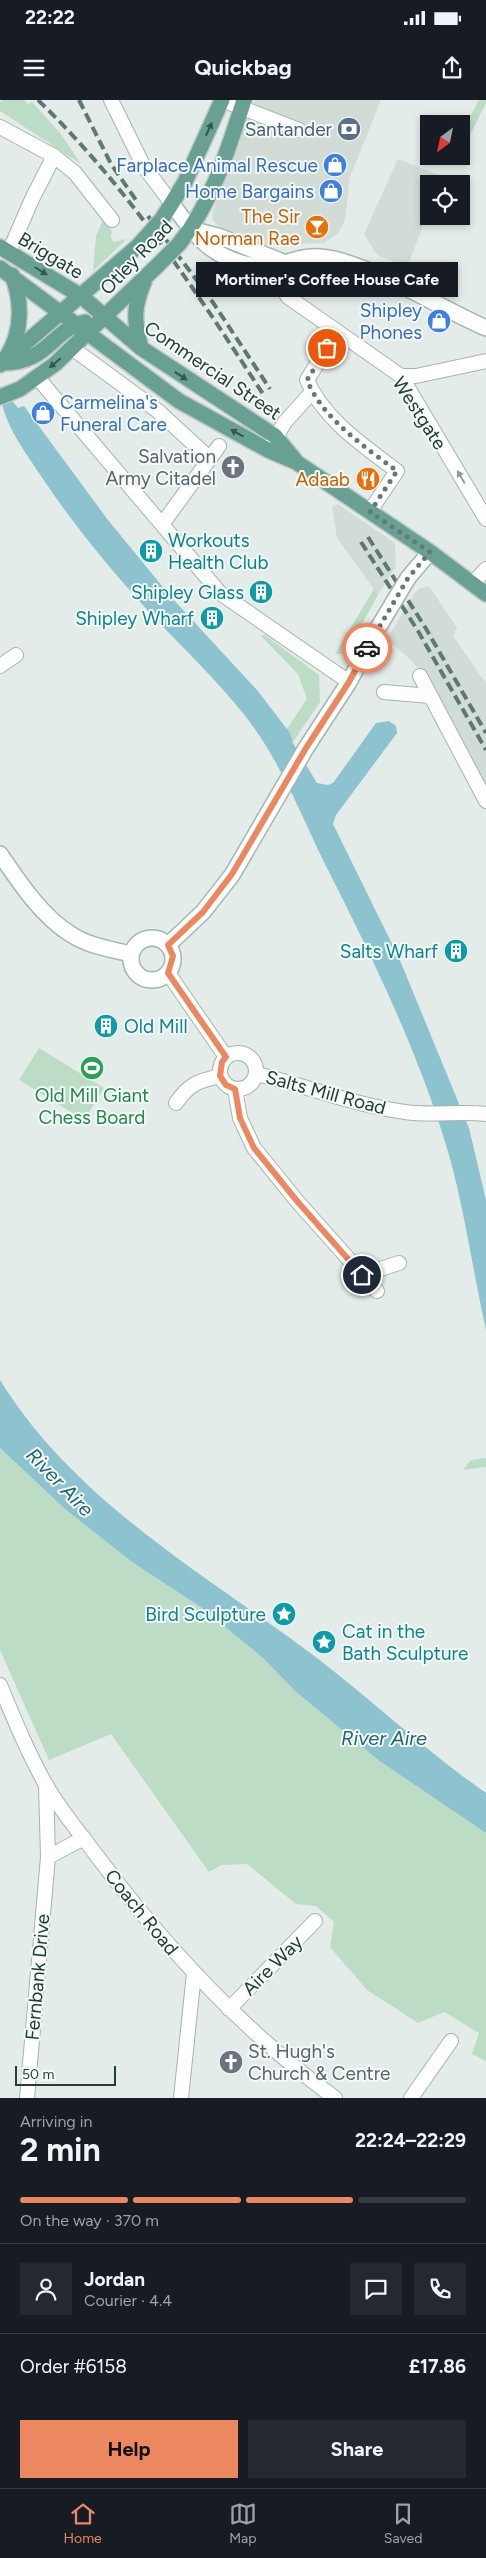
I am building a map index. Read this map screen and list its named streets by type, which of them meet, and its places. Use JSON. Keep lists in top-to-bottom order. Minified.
{"streets":{"main road":["Briggate","Otley Road","Commercial Street"],"street":["Westgate","Salts Mill Road","Coach Road","Aire Way","Fernbank Drive"]},"crossings":[["Briggate","Otley Road"],["Briggate","Commercial Street"],["Otley Road","Commercial Street"],["Coach Road","Aire Way"],["Coach Road","Fernbank Drive"]],"one_way":["Westgate"],"water":["River Aire"],"places":{"bank":["Santander"],"shop":["Farplace Animal Rescue","Home Bargains","Shipley Phones","Carmelina's Funeral Care"],"bar":["The Sir Norman Rae"],"other":["Mortimer's Coffee House Cafe"],"church":["Salvation Army Citadel","St. Hugh's Church & Centre"],"restaurant":["Adaab"],"building":["Workouts Health Club","Shipley Glass","Shipley Wharf","Salts Wharf","Old Mill"],"sports":["Old Mill Giant Chess Board"],"place":["Bird Sculpture","Cat in the Bath Sculpture"]},"scale_bar":"50 m","north":"bottom left","page":{"status":"22:22","header":"Quickbag","bubble":"Mortimer's Coffee House Cafe","scale":"50 m","heading":["2 min","Arriving in","22:24–22:29"],"panel":["Jordan","Courier · 4.4","Order #6158","£17.86"],"bar":"On the way · 370 m","buttons":["Help","Share"],"tabs":["Home","Map","Saved"]}}
